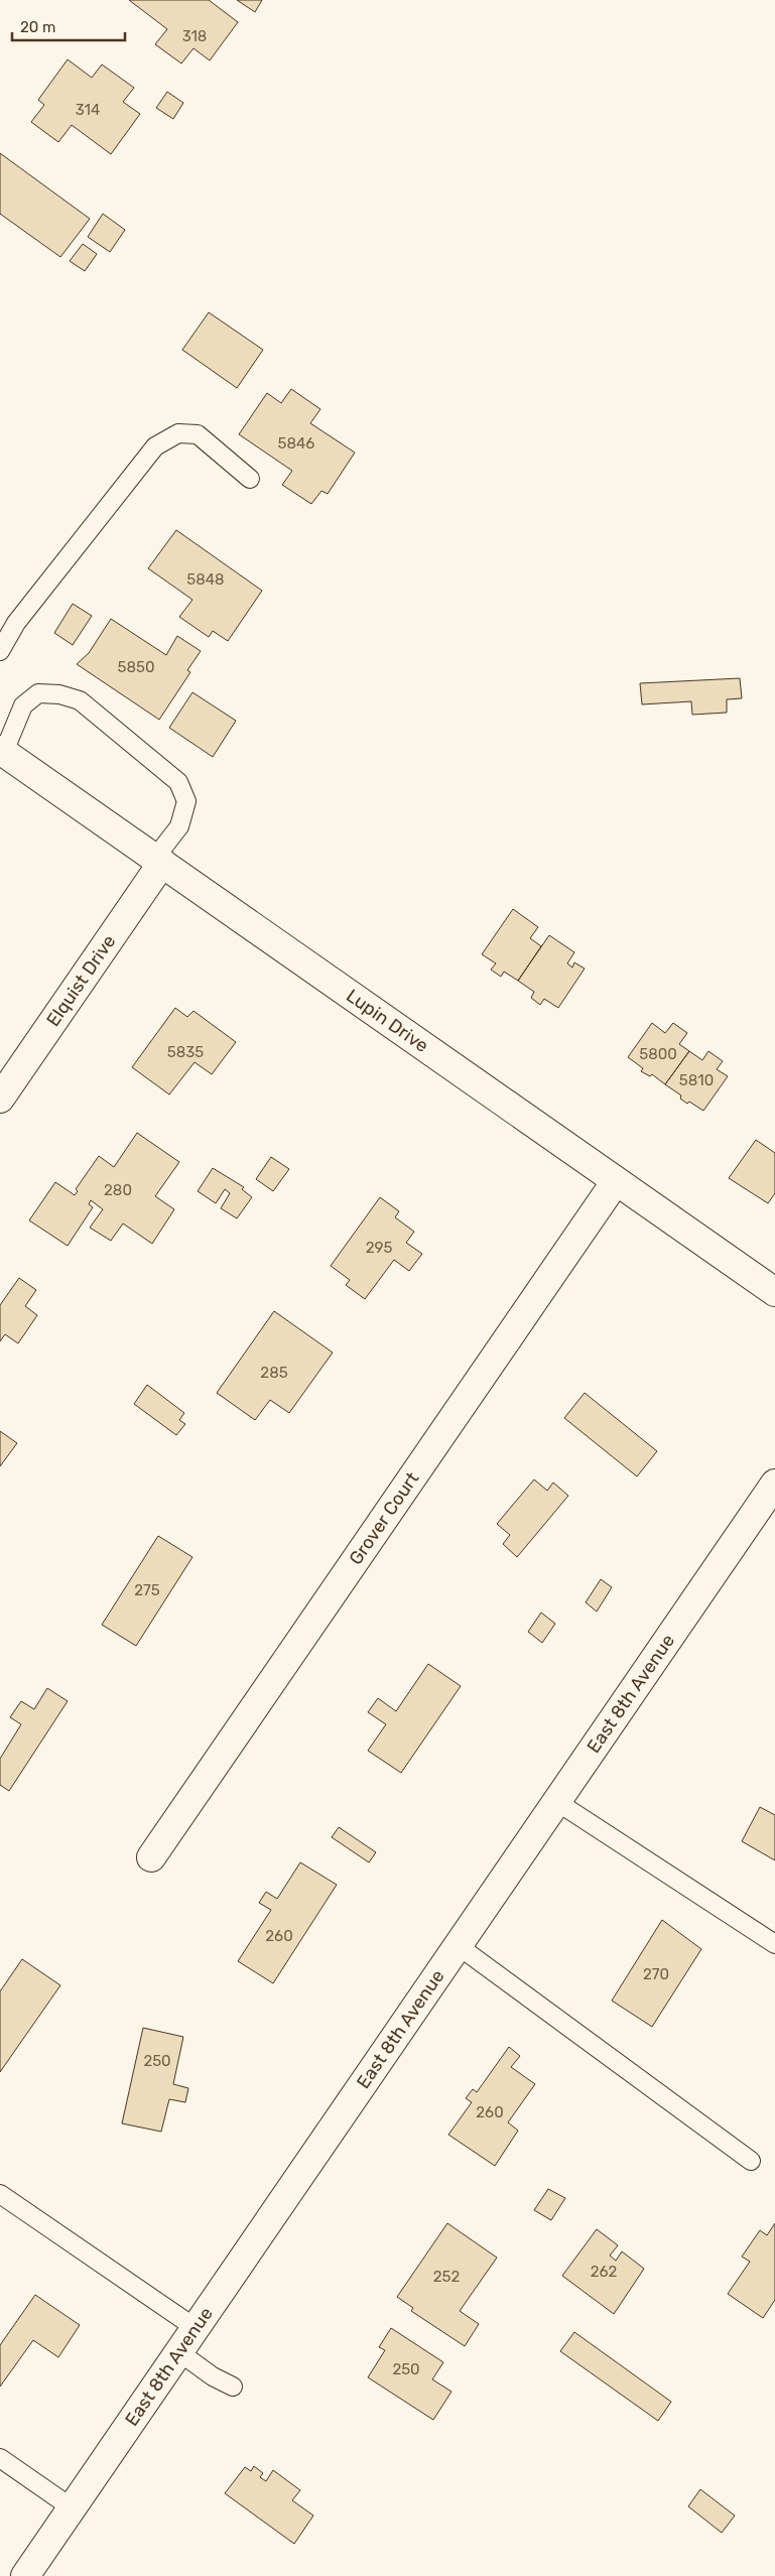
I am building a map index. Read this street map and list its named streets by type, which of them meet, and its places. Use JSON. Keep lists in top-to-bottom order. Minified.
{"streets":{"street":["Elquist Drive","Lupin Drive","Grover Court","East 8th Avenue"]},"crossings":[["Elquist Drive","Lupin Drive"],["Lupin Drive","Grover Court"]],"house_numbers":["318","314","5846","5848","5850","5835","5800","5810","280","295","285","275","260","270","250","260","262","252","250"],"scale_bar":"20 m"}
